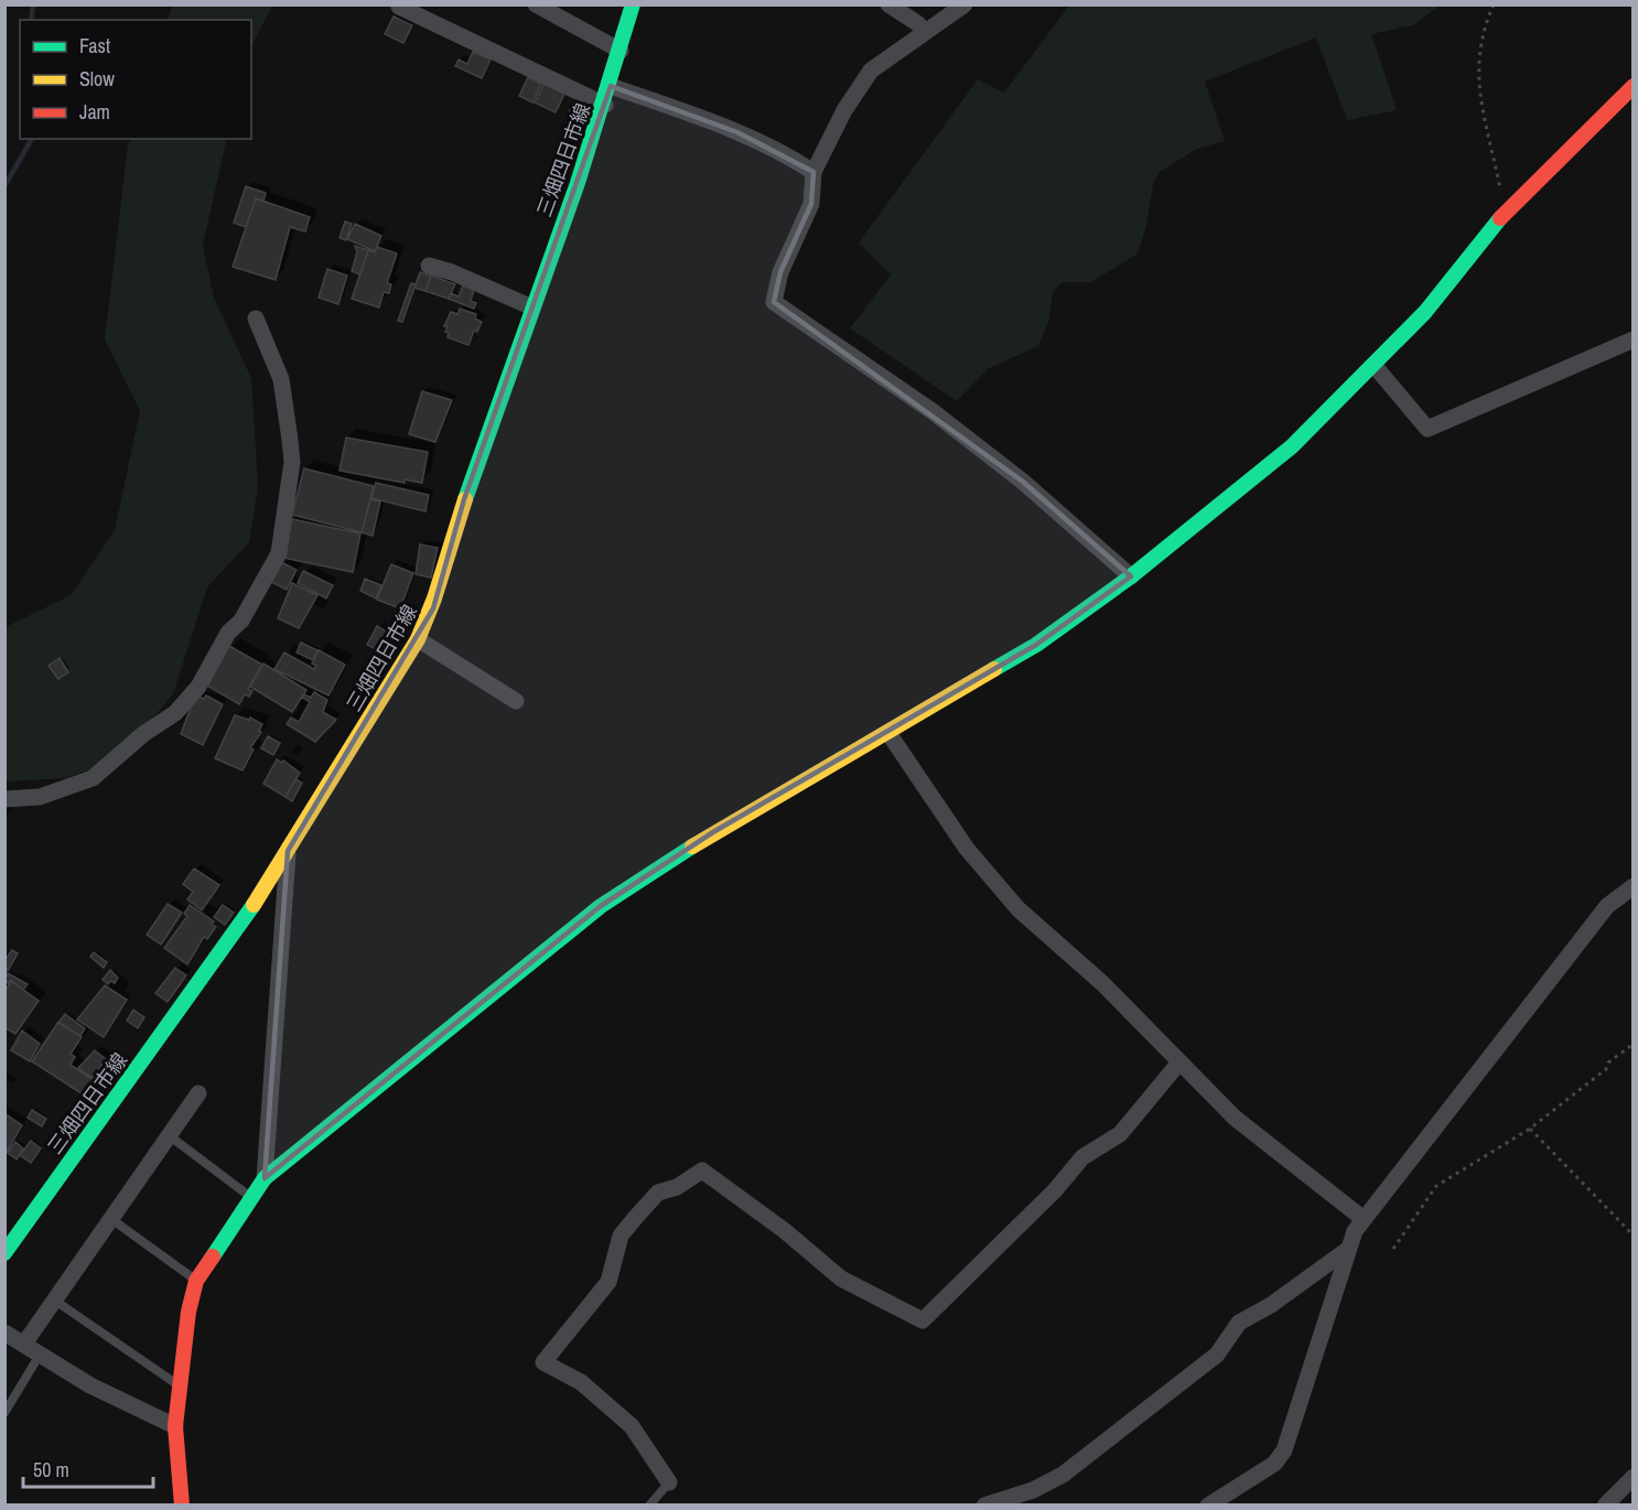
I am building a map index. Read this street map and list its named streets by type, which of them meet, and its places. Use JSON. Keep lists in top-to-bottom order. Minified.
{"streets":{"street":["三畑四日市線"]},"legend":["Fast","Slow","Jam"],"scale_bar":"50 m"}
